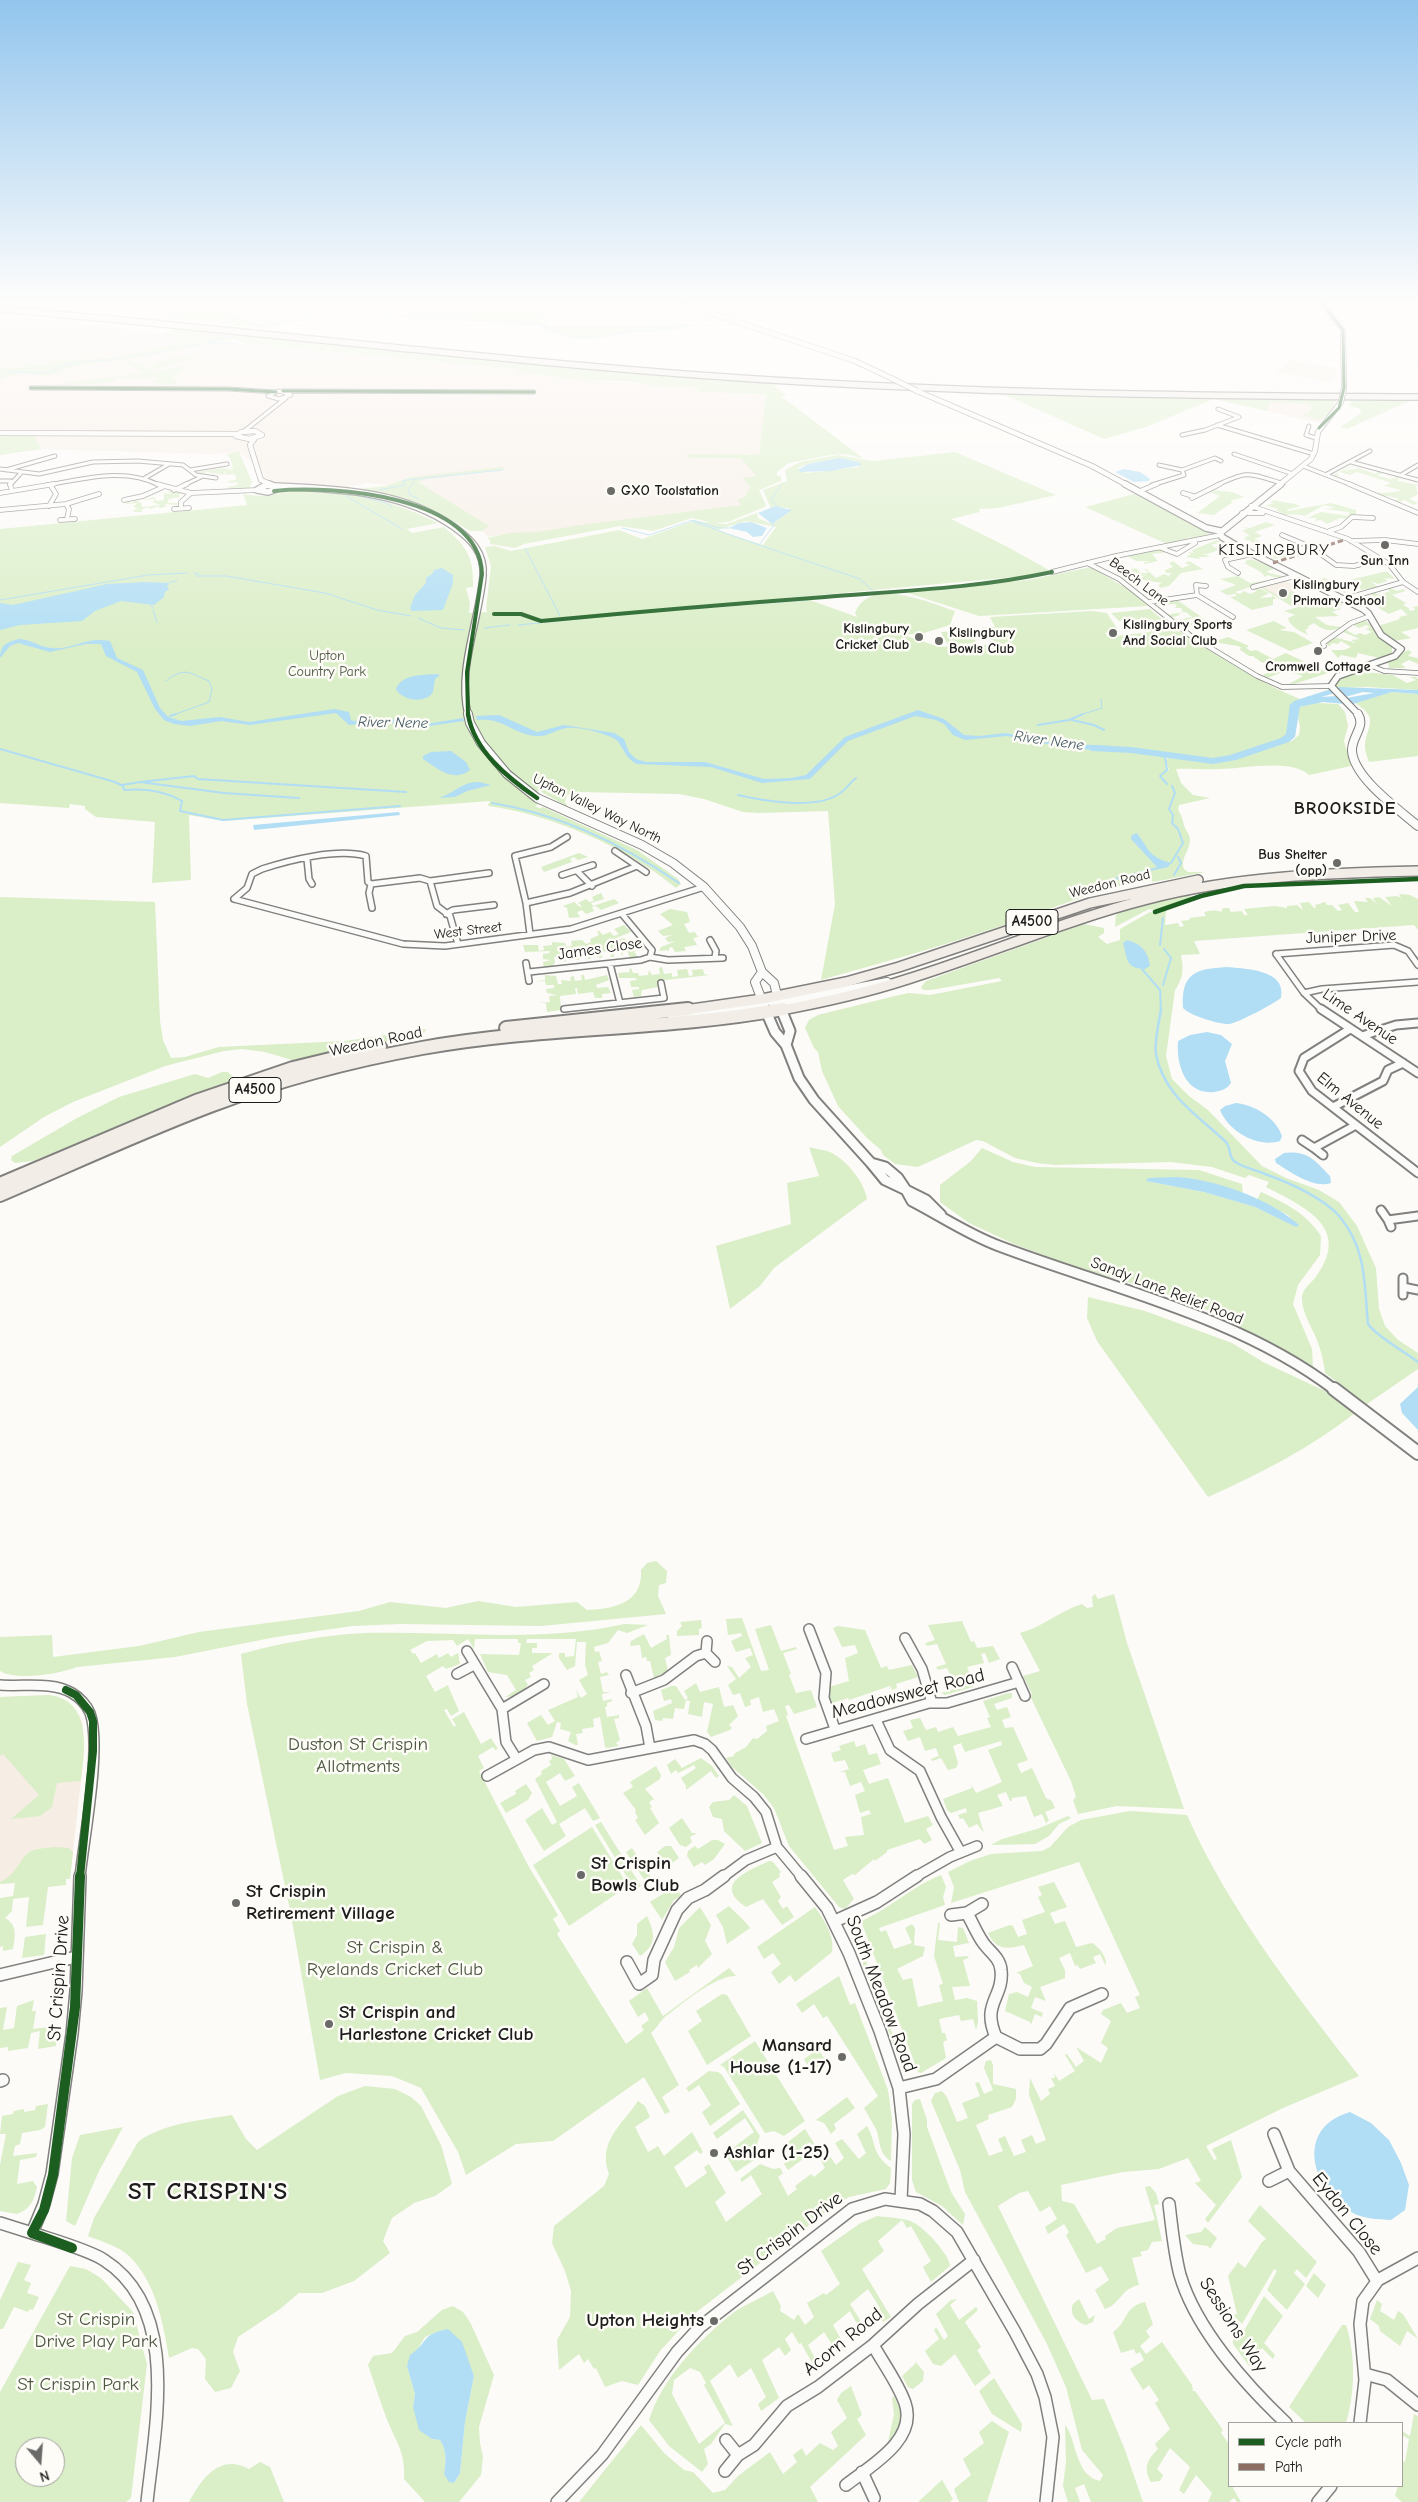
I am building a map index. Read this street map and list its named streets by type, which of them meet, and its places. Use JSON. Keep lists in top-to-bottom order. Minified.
{"streets":{"highway":["Weedon Road","A4500"],"street":["Beech Lane","Upton Valley Way North","West Street","Juniper Drive","James Close","Lime Avenue","Elm Avenue","Sandy Lane Relief Road","Meadowsweet Road","St Crispin Drive","South Meadow Road","Eydon Close","Sessions Way","Acorn Road"]},"crossings":[["Upton Valley Way North","Weedon Road"],["Upton Valley Way North","West Street"],["Upton Valley Way North","Sandy Lane Relief Road"],["Weedon Road","Sandy Lane Relief Road"],["West Street","James Close"],["Juniper Drive","Lime Avenue"],["Lime Avenue","Elm Avenue"],["St Crispin Drive","South Meadow Road"],["St Crispin Drive","Acorn Road"]],"districts":["KISLINGBURY","BROOKSIDE","ST CRISPIN'S"],"water":["River Nene"],"parks":["Upton Country Park","Duston St Crispin Allotments","St Crispin & Ryelands Cricket Club","St Crispin Drive Play Park","St Crispin Park"],"places":["GXO Toolstation","Sun Inn","Kislingbury Primary School","Kislingbury Sports And Social Club","Kislingbury Cricket Club","Kislingbury Bowls Club","Cromwell Cottage","Bus Shelter (opp)","St Crispin Bowls Club","St Crispin Retirement Village","St Crispin and Harlestone Cricket Club","Mansard House (1-17)","Ashlar (1-25)","Upton Heights"],"legend":["Cycle path","Path"],"north":"bottom"}
